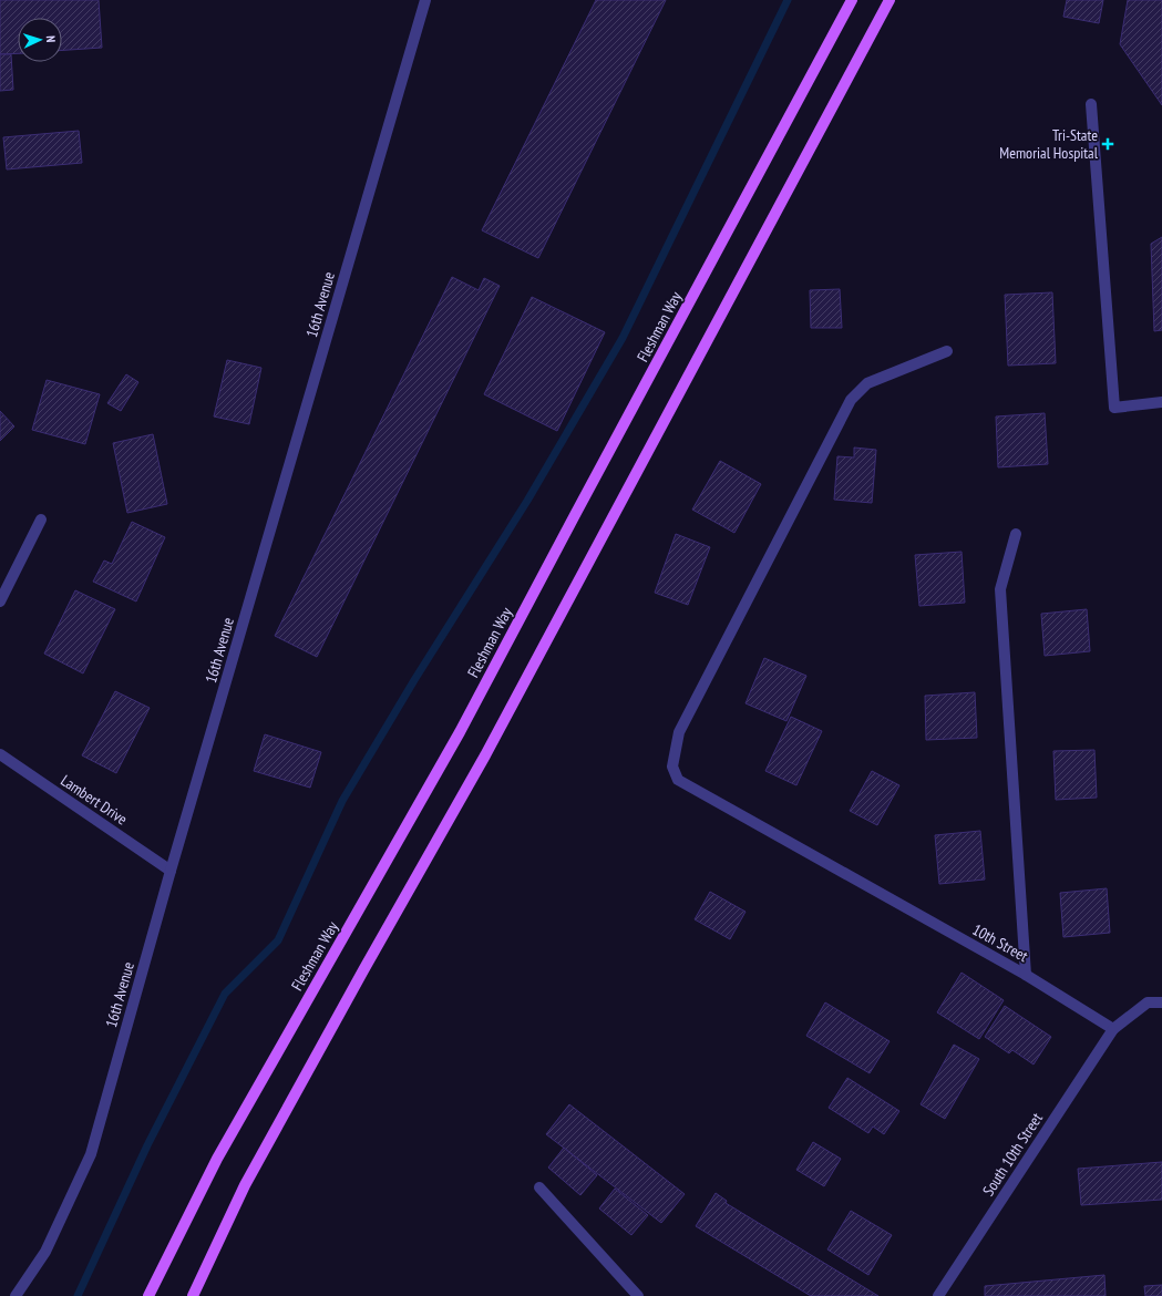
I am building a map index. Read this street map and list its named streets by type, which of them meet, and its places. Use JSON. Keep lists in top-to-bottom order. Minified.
{"streets":{"main road":["Fleshman Way"],"street":["16th Avenue","Lambert Drive","10th Street","South 10th Street"]},"crossings":[["16th Avenue","Lambert Drive"],["10th Street","South 10th Street"]],"places":{"health":["Tri-State Memorial Hospital"]},"north":"right"}
